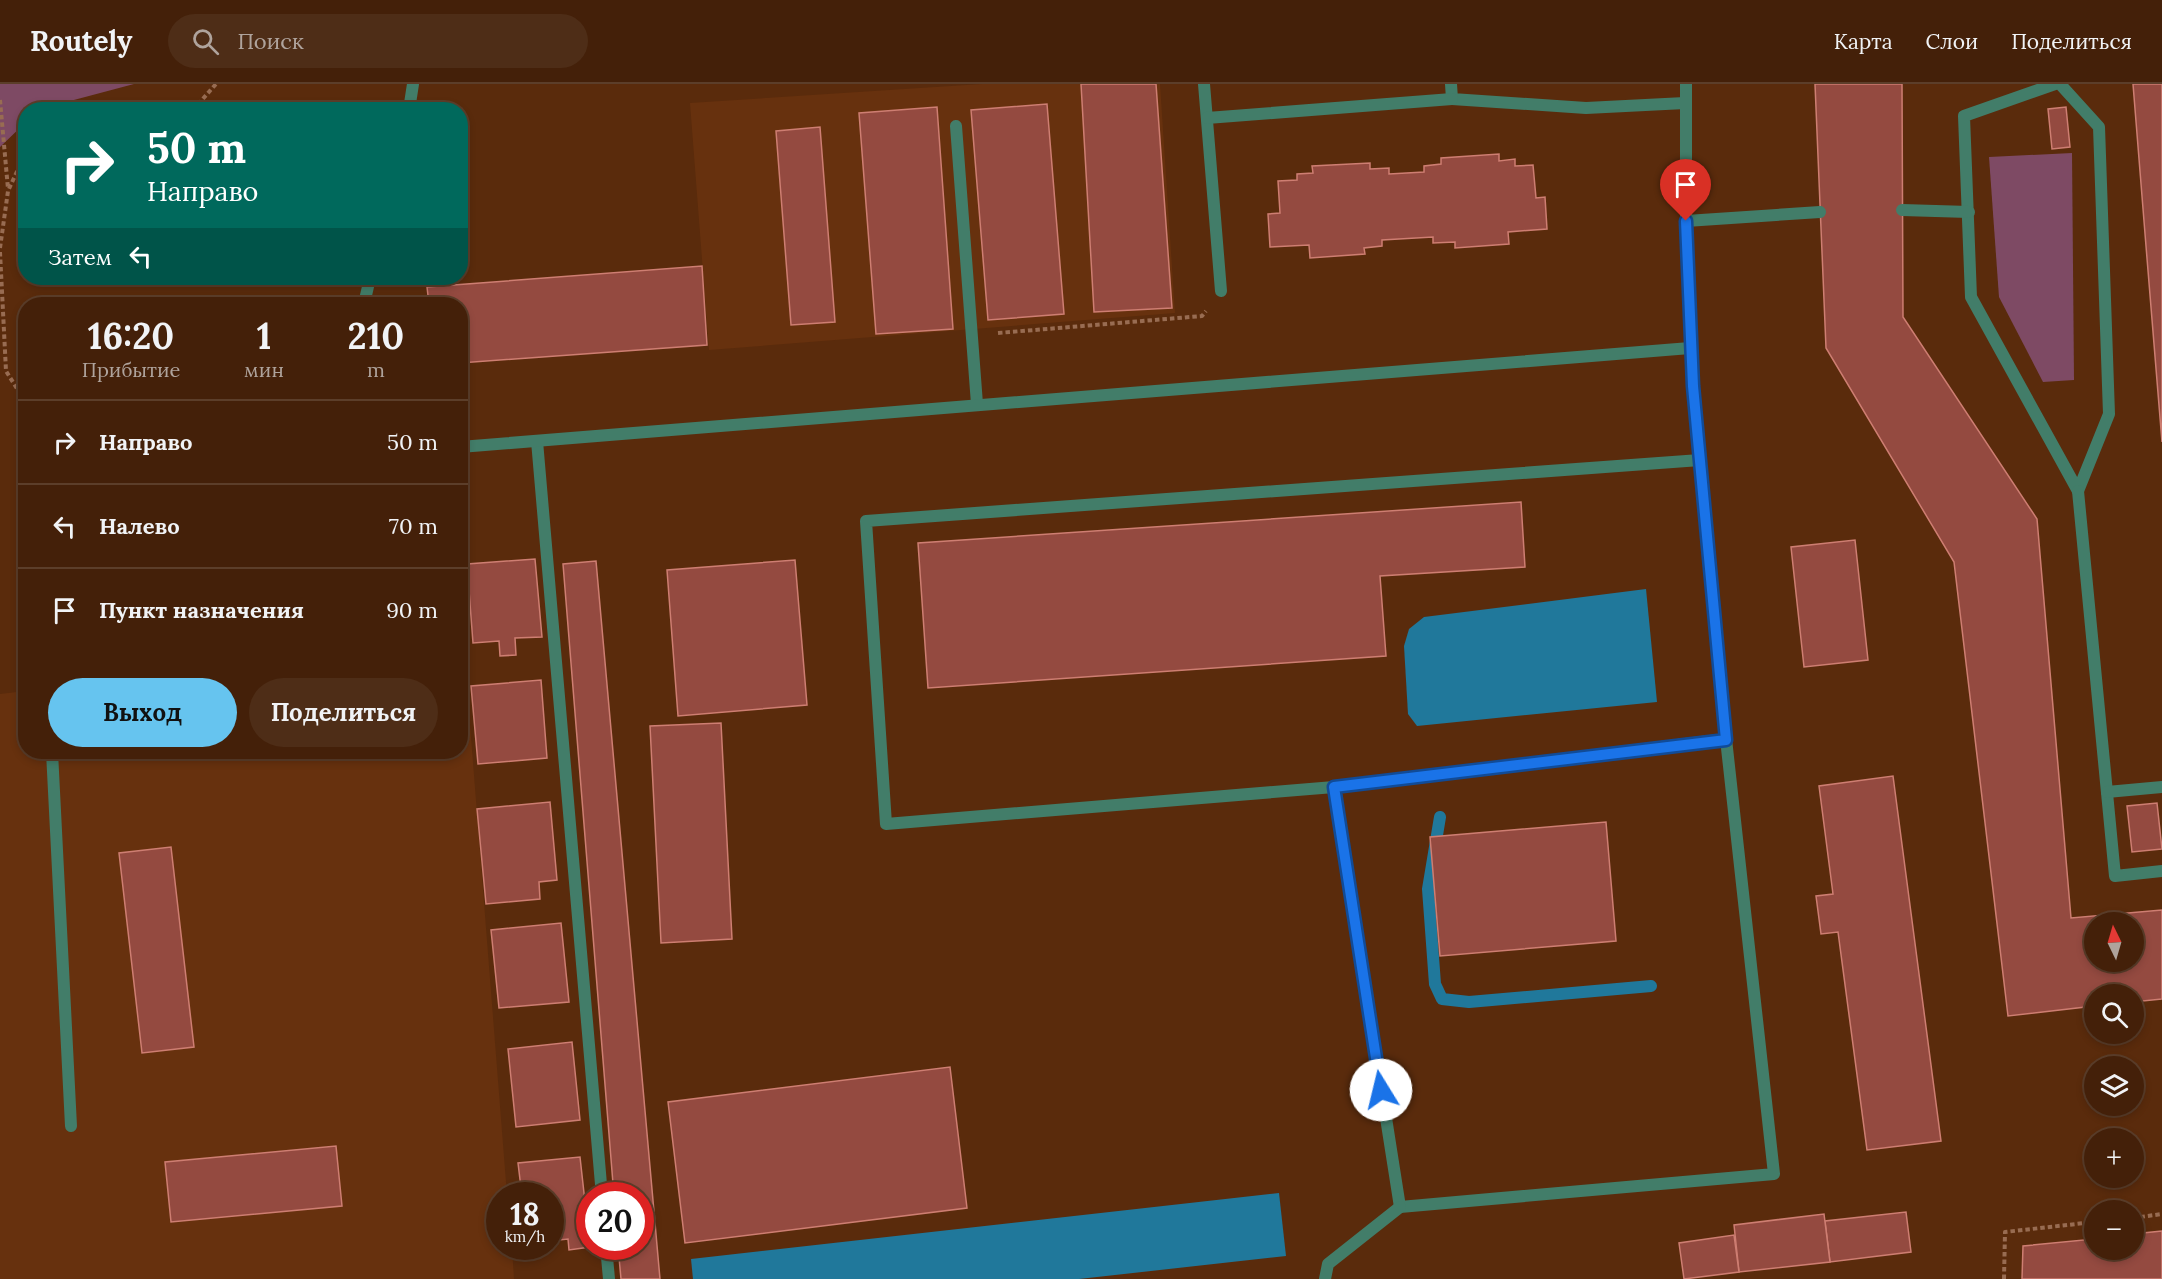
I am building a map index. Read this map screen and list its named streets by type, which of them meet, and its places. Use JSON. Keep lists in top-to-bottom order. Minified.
{"north":"top","page":{"header":"Routely","search":"Поиск","nav":["Карта","Слои","Поделиться"],"turn":["50 m","Направо"],"then":"Затем","eta":["16:20","Прибытие","1","мин","210","m"],"list":[{"name":"Направо","value":"50 m"},{"name":"Налево","value":"70 m"},{"name":"Пункт назначения","value":"90 m"}],"buttons":["Выход","Поделиться"],"map_buttons":["+","−"],"speed":"18 km/h","limit":"20"}}
